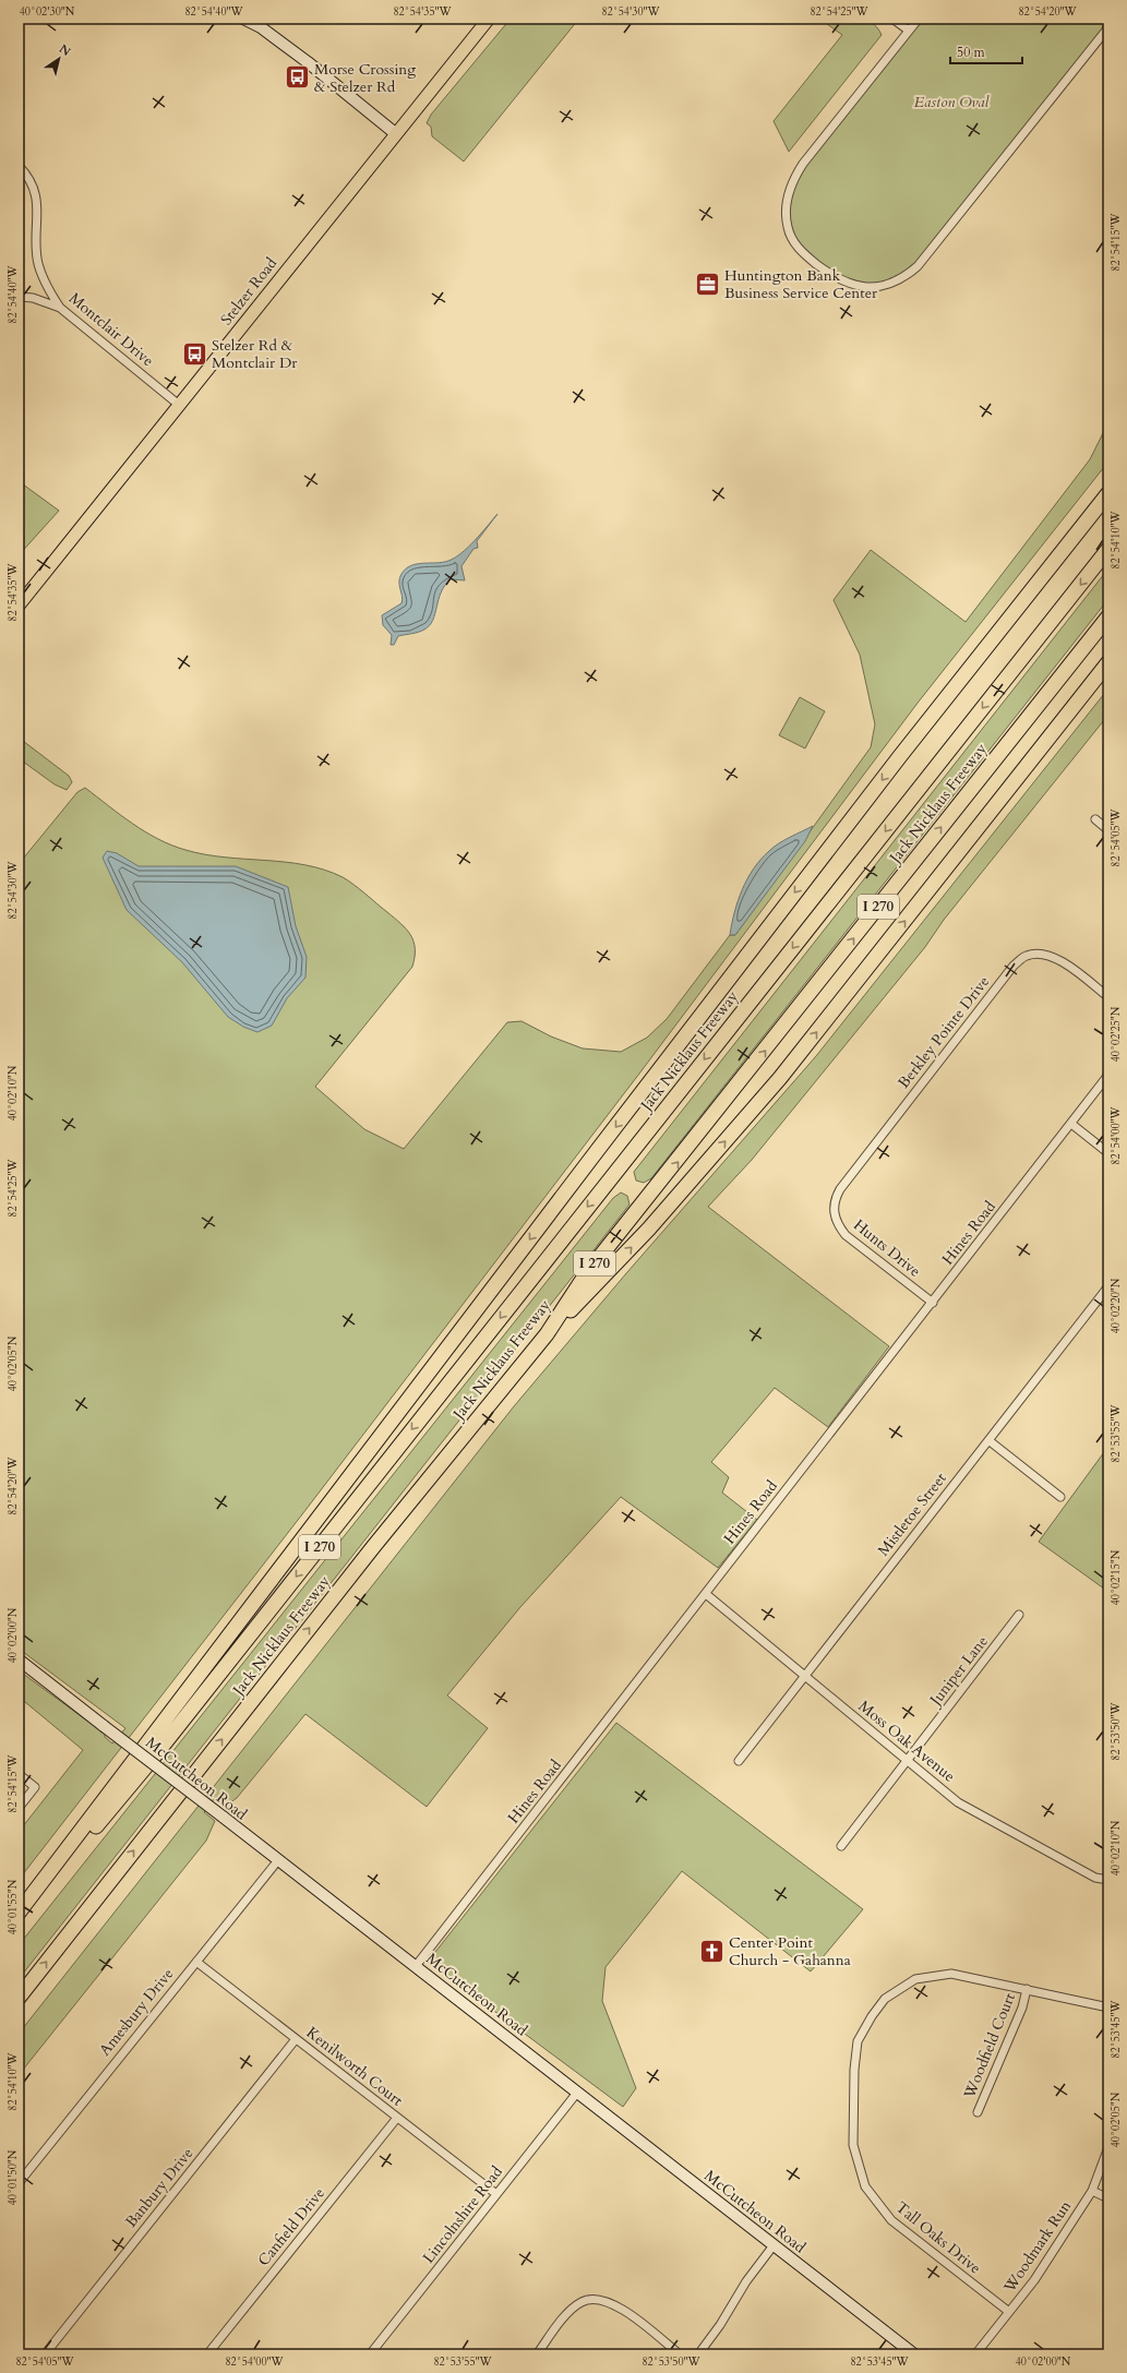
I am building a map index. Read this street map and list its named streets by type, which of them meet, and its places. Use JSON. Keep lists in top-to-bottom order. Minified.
{"streets":{"highway":["Jack Nicklaus Freeway","I 270"],"main road":["Stelzer Road","McCutcheon Road"],"street":["Montclair Drive","Berkley Pointe Drive","Hines Road","Hunts Drive","Mistletoe Street","Juniper Lane","Moss Oak Avenue","Amesbury Drive","Woodfield Court","Kenilworth Court","Banbury Drive","Lincolnshire Road","Canfield Drive","Tall Oaks Drive","Woodmark Run"]},"crossings":[["Stelzer Road","Montclair Drive"],["Berkley Pointe Drive","Hunts Drive"],["Hines Road","Hunts Drive"],["Hines Road","Moss Oak Avenue"],["Hines Road","McCutcheon Road"],["Mistletoe Street","Moss Oak Avenue"],["Juniper Lane","Moss Oak Avenue"],["McCutcheon Road","Amesbury Drive"],["McCutcheon Road","Lincolnshire Road"],["Amesbury Drive","Kenilworth Court"],["Woodfield Court","Tall Oaks Drive"],["Kenilworth Court","Banbury Drive"],["Kenilworth Court","Lincolnshire Road"],["Kenilworth Court","Canfield Drive"],["Tall Oaks Drive","Woodmark Run"]],"parks":["Easton Oval"],"places":{"bus stop":["Morse Crossing & Stelzer Rd","Stelzer Rd & Montclair Dr"],"office":["Huntington Bank Business Service Center"],"church":["Center Point Church - Gahanna"]},"scale_bar":"50 m","north":"top right","coordinates":["40°02'30\"N","82°54'40\"W","82°54'35\"W","82°54'30\"W","82°54'25\"W","82°54'20\"W","82°54'15\"W","82°54'10\"W","82°54'05\"W","40°02'25\"N","40°02'10\"N","82°54'00\"W","40°02'20\"N","40°02'05\"N","82°53'55\"W","40°02'15\"N","40°02'00\"N","82°53'50\"W","40°01'55\"N","82°53'45\"W","40°01'50\"N"]}
